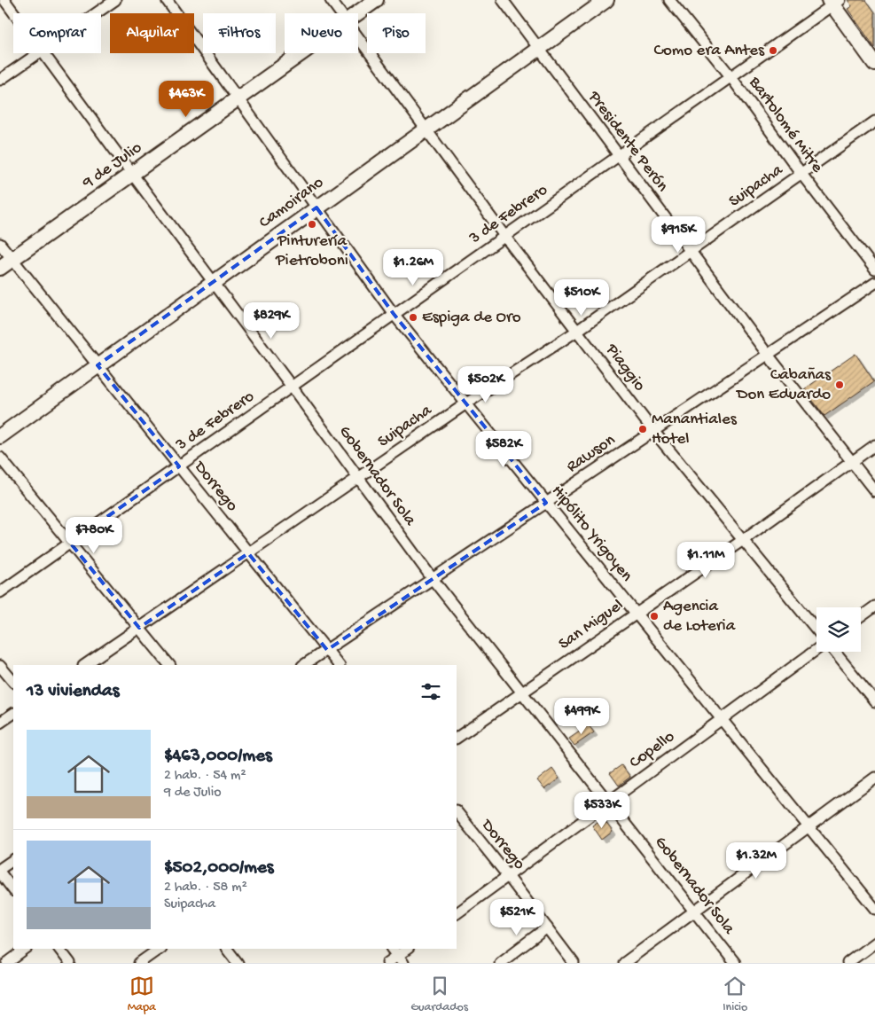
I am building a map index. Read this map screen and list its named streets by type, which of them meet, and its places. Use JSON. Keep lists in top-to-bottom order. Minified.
{"streets":{"street":["Bartolomé Mitre","Presidente Perón","9 de Julio","Suipacha","Camoirano","3 de Febrero","Piaggio","Rawson","Gobernador Sola","Dorrego","Hipólito Yrigoyen","San Miguel","Copello"]},"crossings":[["Bartolomé Mitre","Suipacha"],["Bartolomé Mitre","3 de Febrero"],["Presidente Perón","Suipacha"],["Presidente Perón","Camoirano"],["Presidente Perón","3 de Febrero"],["Presidente Perón","Rawson"],["Presidente Perón","San Miguel"],["9 de Julio","Gobernador Sola"],["9 de Julio","Dorrego"],["9 de Julio","Hipólito Yrigoyen"],["Suipacha","Piaggio"],["Suipacha","Gobernador Sola"],["Suipacha","Dorrego"],["Suipacha","Hipólito Yrigoyen"],["Camoirano","Piaggio"],["Camoirano","Gobernador Sola"],["Camoirano","Dorrego"],["Camoirano","Hipólito Yrigoyen"],["3 de Febrero","Piaggio"],["3 de Febrero","Gobernador Sola"],["3 de Febrero","Dorrego"],["3 de Febrero","Hipólito Yrigoyen"],["Piaggio","Rawson"],["Piaggio","San Miguel"],["Rawson","Gobernador Sola"],["Rawson","Dorrego"],["Rawson","Hipólito Yrigoyen"],["Gobernador Sola","San Miguel"],["Gobernador Sola","Copello"],["Dorrego","Copello"],["Hipólito Yrigoyen","San Miguel"],["Hipólito Yrigoyen","Copello"]],"places":["Como era Antes","Pinturería Pietroboni","Espiga de Oro","Cabañas Don Eduardo","Manantiales Hotel","Agencia de Loteria"],"page":{"chip":["Comprar","Alquilar","Filtros","Nuevo","Piso"],"price":["$463K","$915K","$1.26M","$510K","$829K","$502K","$582K","$780K","$1.11M","$499K","$533K","$1.32M","$521K"],"heading":"13 viviendas","list":[{"name":"$463,000/mes","note":"2 hab. · 54 m² · 9 de Julio"},{"name":"$502,000/mes","note":"2 hab. · 58 m² · Suipacha"}],"tabs":["Mapa","Guardados","Inicio"]}}
